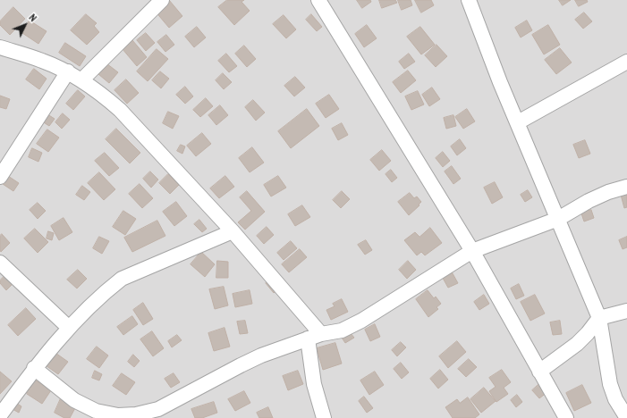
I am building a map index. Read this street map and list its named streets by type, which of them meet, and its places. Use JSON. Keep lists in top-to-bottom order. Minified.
{"north":"top right"}
